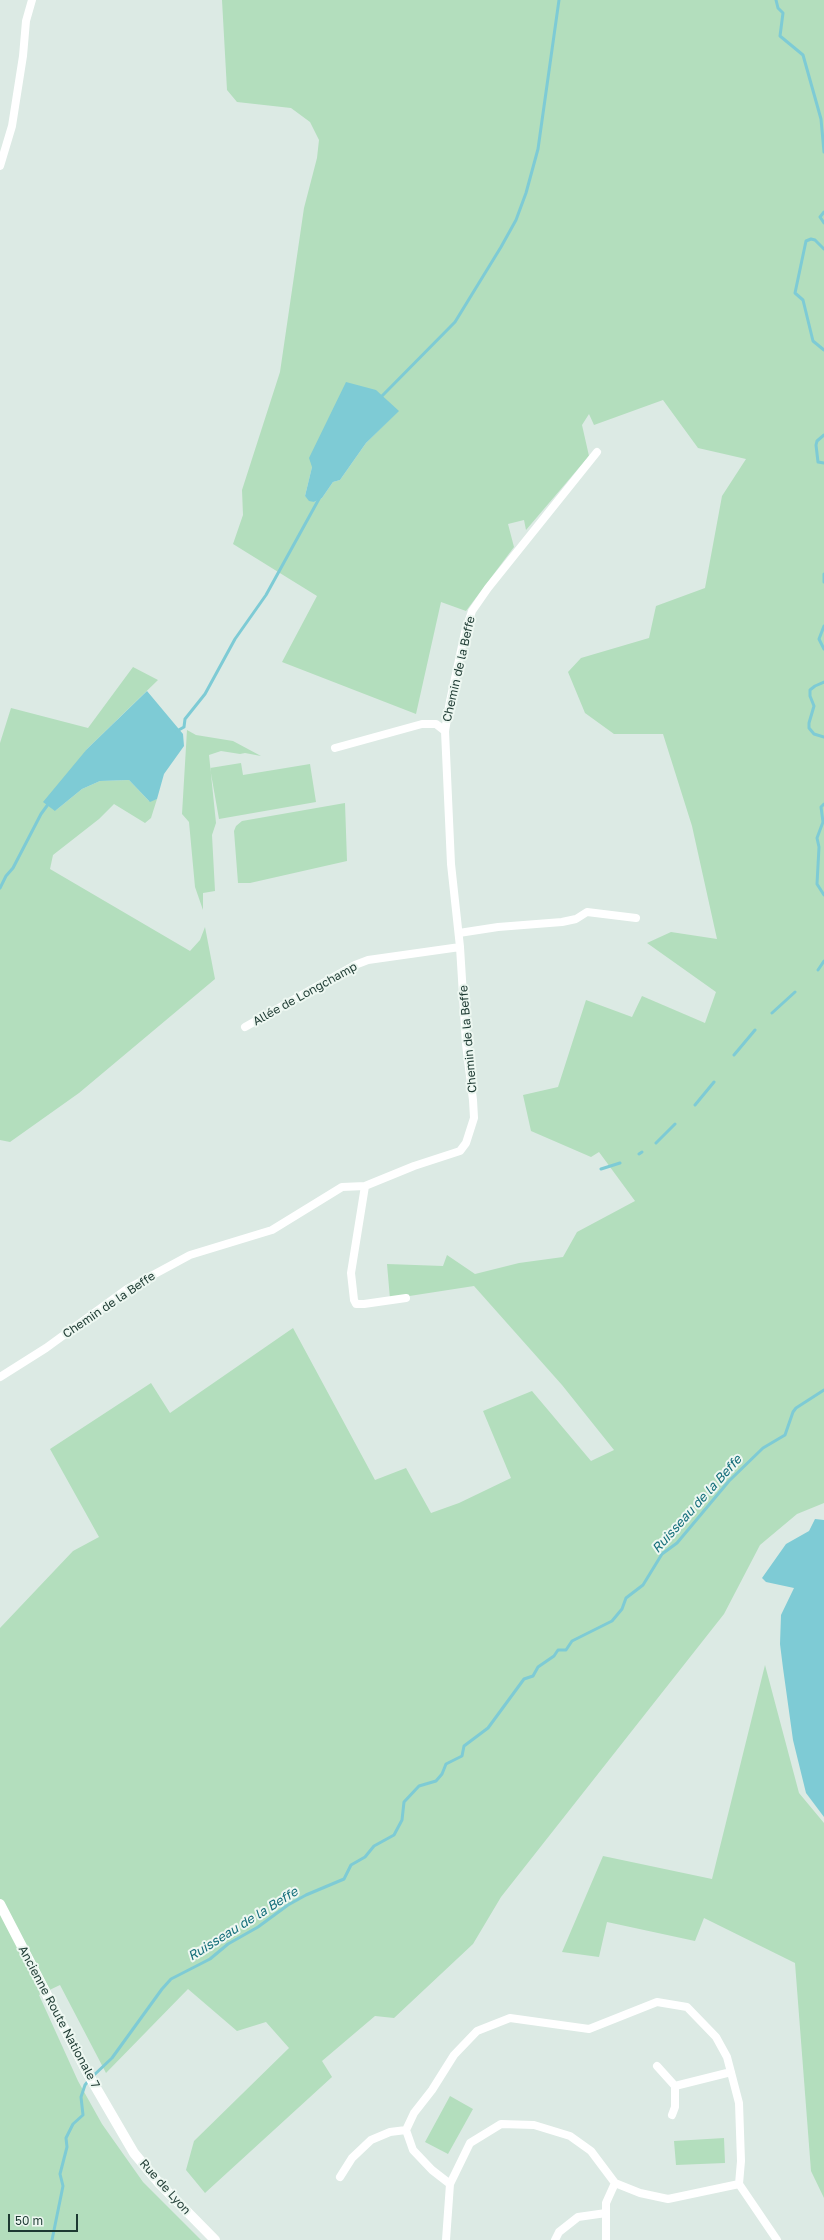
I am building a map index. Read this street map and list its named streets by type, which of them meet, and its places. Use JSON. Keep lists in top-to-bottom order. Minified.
{"streets":{"street":["Chemin de la Beffe","Allée de Longchamp","Ancienne Route Nationale 7","Rue de Lyon"]},"crossings":[["Chemin de la Beffe","Allée de Longchamp"],["Ancienne Route Nationale 7","Rue de Lyon"]],"water":["Ruisseau de la Beffe"],"scale_bar":"50 m"}
